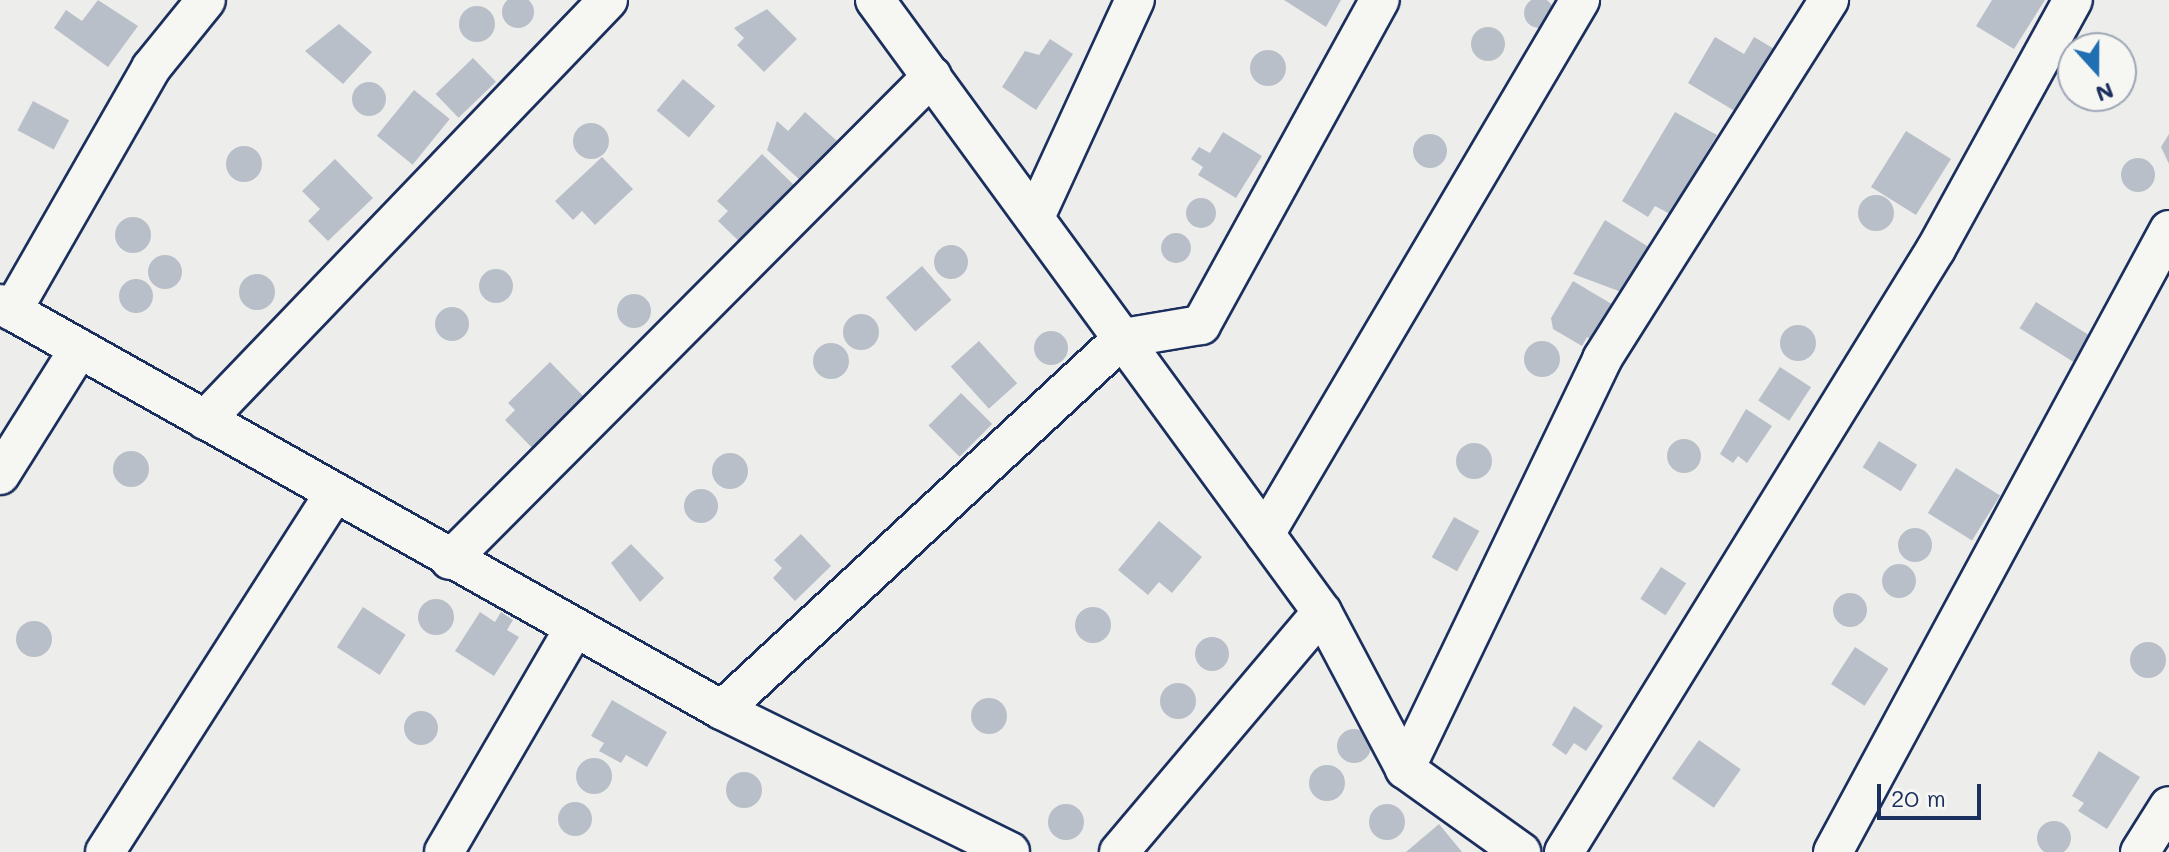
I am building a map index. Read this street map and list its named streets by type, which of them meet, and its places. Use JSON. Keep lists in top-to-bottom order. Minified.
{"scale_bar":"20 m","north":"bottom"}
